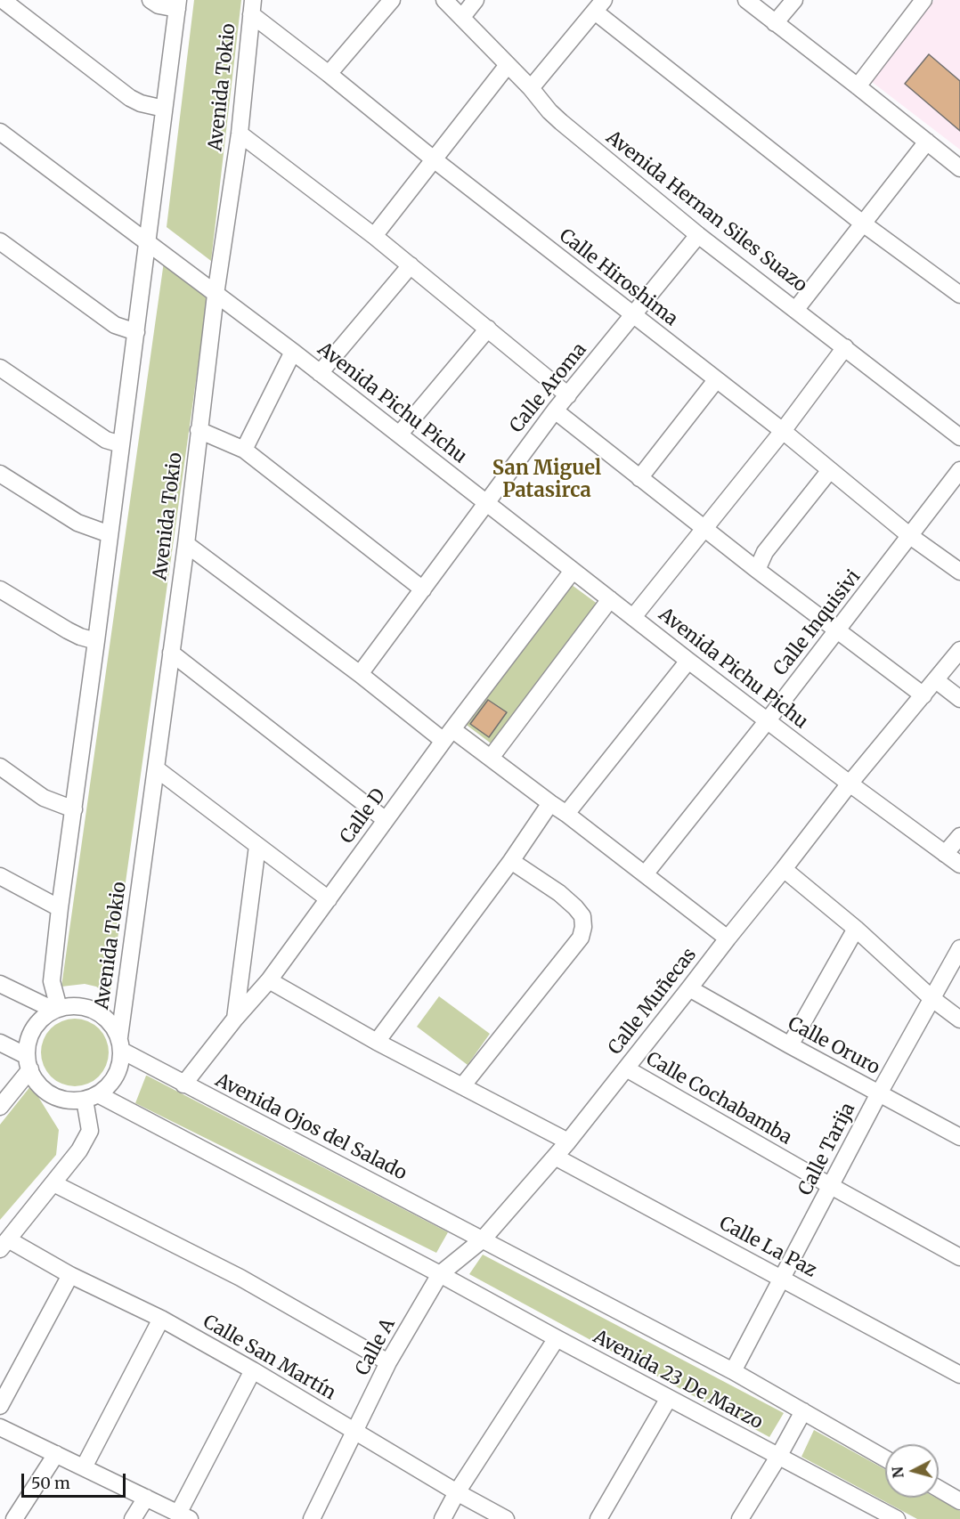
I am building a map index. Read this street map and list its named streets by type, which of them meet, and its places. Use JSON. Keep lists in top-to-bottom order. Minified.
{"streets":{"street":["Avenida Tokio","Avenida Hernan Siles Suazo","Calle Hiroshima","Calle Aroma","Avenida Pichu Pichu","Calle Inquisivi","Calle D","Calle Muñecas","Calle Oruro","Calle Cochabamba","Avenida Ojos del Salado","Calle Tarija","Calle La Paz","Calle A","Calle San Martín","Avenida 23 De Marzo"]},"crossings":[["Avenida Tokio","Calle Hiroshima"],["Avenida Tokio","Avenida Pichu Pichu"],["Avenida Tokio","Avenida Ojos del Salado"],["Avenida Hernan Siles Suazo","Calle Aroma"],["Calle Hiroshima","Calle Aroma"],["Calle Hiroshima","Calle Inquisivi"],["Calle Aroma","Avenida Pichu Pichu"],["Avenida Pichu Pichu","Calle Inquisivi"],["Avenida Pichu Pichu","Calle D"],["Avenida Pichu Pichu","Calle Muñecas"],["Calle D","Avenida Ojos del Salado"],["Calle Muñecas","Calle Oruro"],["Calle Muñecas","Calle Cochabamba"],["Calle Muñecas","Avenida Ojos del Salado"],["Calle Muñecas","Calle La Paz"],["Calle Muñecas","Calle A"],["Calle Muñecas","Avenida 23 De Marzo"],["Calle Oruro","Calle Tarija"],["Calle Cochabamba","Calle Tarija"],["Avenida Ojos del Salado","Calle A"],["Avenida Ojos del Salado","Avenida 23 De Marzo"],["Calle Tarija","Calle La Paz"],["Calle Tarija","Avenida 23 De Marzo"],["Calle A","Calle San Martín"],["Calle A","Avenida 23 De Marzo"]],"districts":["San Miguel Patasirca"],"scale_bar":"50 m","north":"left"}
